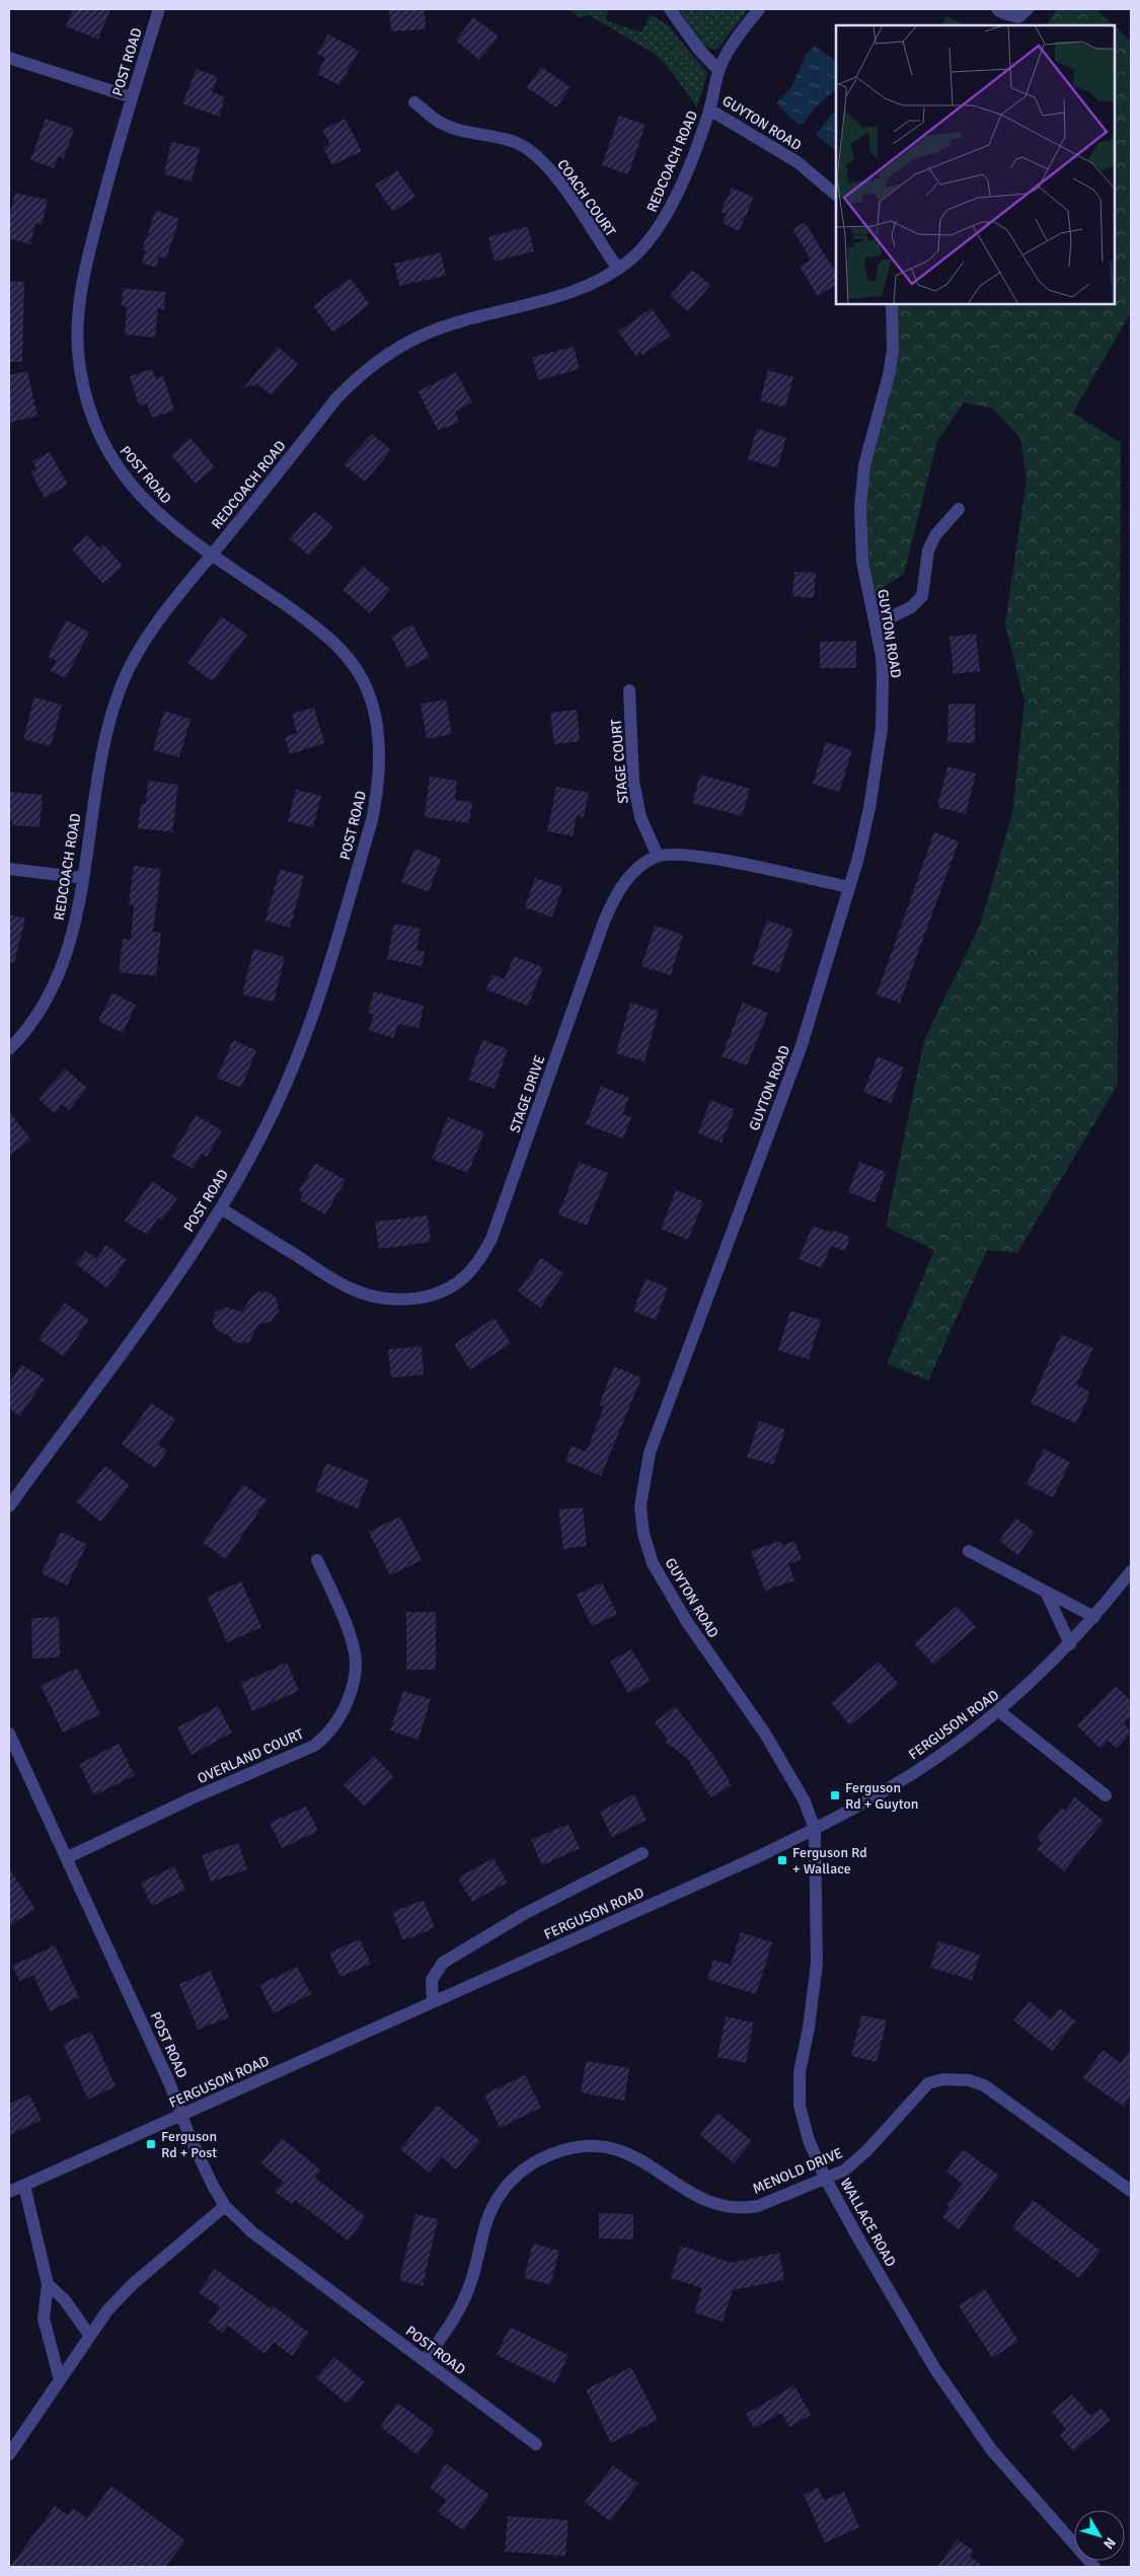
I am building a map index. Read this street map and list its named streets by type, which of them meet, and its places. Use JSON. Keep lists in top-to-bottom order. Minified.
{"streets":{"street":["POST ROAD","GUYTON ROAD","REDCOACH ROAD","COACH COURT","STAGE COURT","STAGE DRIVE","FERGUSON ROAD","OVERLAND COURT","MENOLD DRIVE","WALLACE ROAD"]},"crossings":[["POST ROAD","REDCOACH ROAD"],["POST ROAD","STAGE DRIVE"],["POST ROAD","FERGUSON ROAD"],["POST ROAD","OVERLAND COURT"],["POST ROAD","MENOLD DRIVE"],["GUYTON ROAD","REDCOACH ROAD"],["GUYTON ROAD","FERGUSON ROAD"],["GUYTON ROAD","WALLACE ROAD"],["REDCOACH ROAD","COACH COURT"],["STAGE COURT","STAGE DRIVE"],["FERGUSON ROAD","WALLACE ROAD"],["MENOLD DRIVE","WALLACE ROAD"]],"places":{"transit":["Ferguson Rd + Guyton","Ferguson Rd + Wallace","Ferguson Rd + Post"]},"north":"bottom right"}
